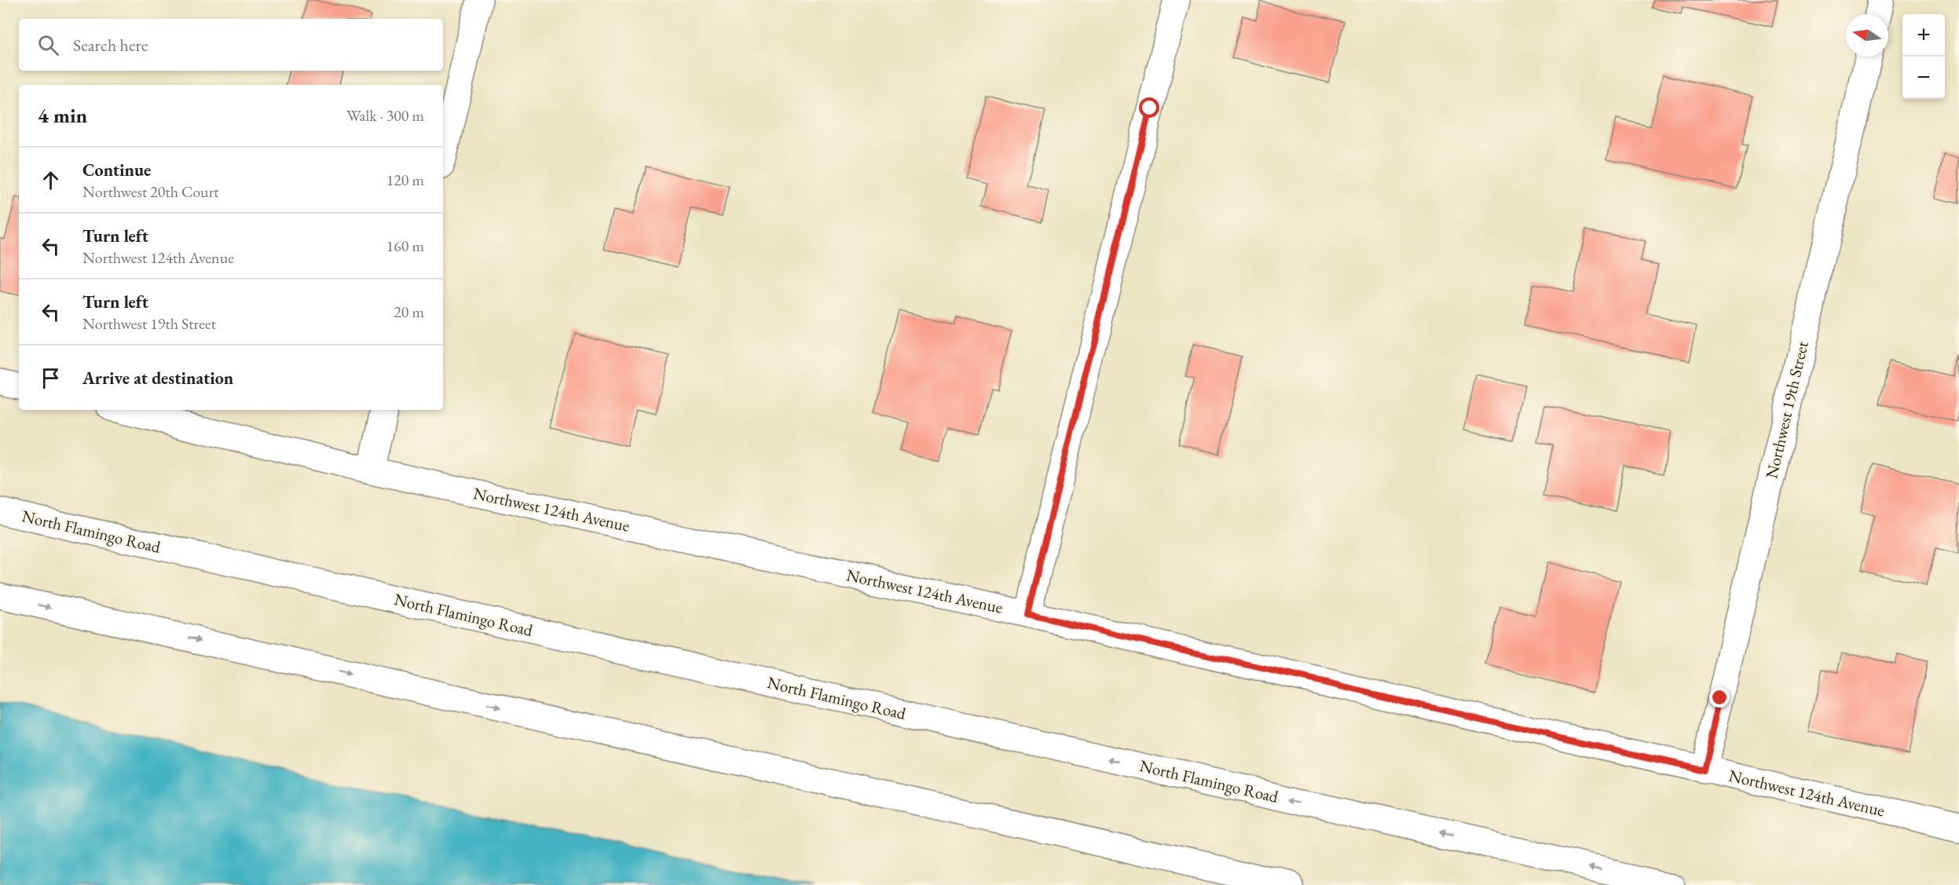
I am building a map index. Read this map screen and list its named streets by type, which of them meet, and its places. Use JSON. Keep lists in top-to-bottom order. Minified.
{"streets":{"main road":["Northwest 19th Street","Northwest 124th Avenue","North Flamingo Road"]},"crossings":[["Northwest 19th Street","Northwest 124th Avenue"]],"north":"left","page":{"map_buttons":["+","−"],"search":"Search here","heading":["4 min","Walk · 300 m"],"list":[["Continue","Northwest 20th Court","120 m"],["Turn left","Northwest 124th Avenue","160 m"],["Turn left","Northwest 19th Street","20 m"],"Arrive at destination"]}}
